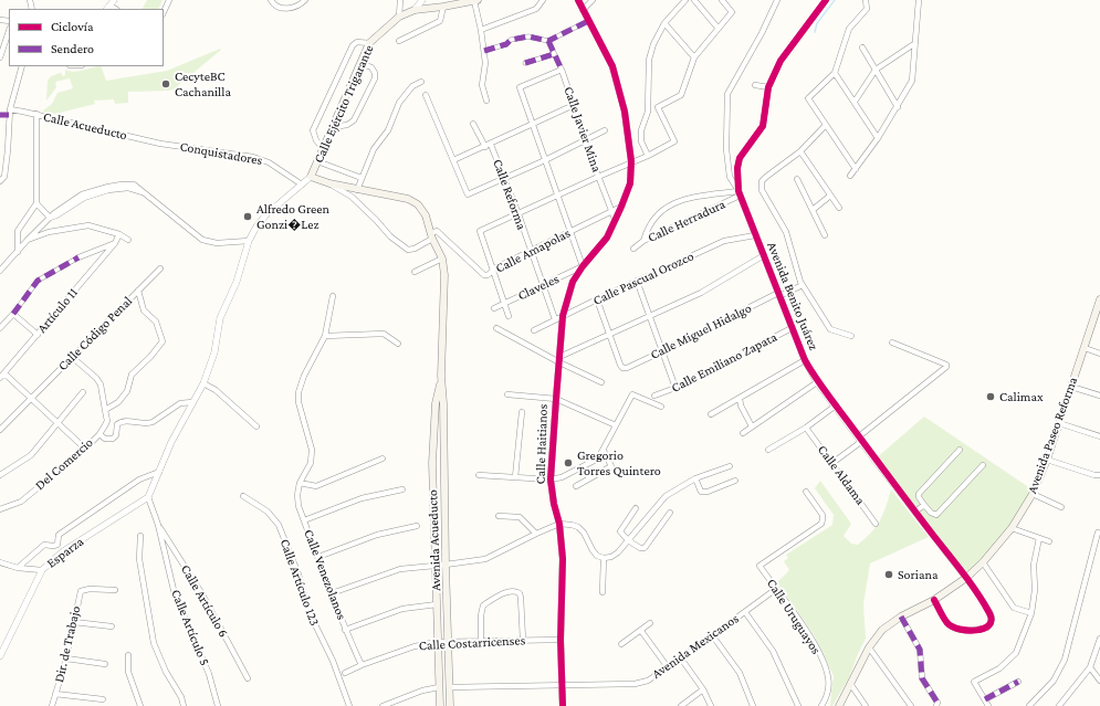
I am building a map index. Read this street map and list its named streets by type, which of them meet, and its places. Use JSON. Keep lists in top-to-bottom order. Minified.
{"streets":{"main road":["Calle Ejército Trigarante","Avenida Paseo Reforma","Avenida Acueducto"],"street":["Calle Acueducto","Calle Javier Mina","Conquistadores","Calle Reforma","Calle Herradura","Calle Amapolas","Calle Pascual Orozco","Claveles","Avenida Benito Juárez","Artículo 11","Calle Miguel Hidalgo","Calle Código Penal","Calle Emiliano Zapata","Calle Haitianos","Del Comercio","Calle Aldama","Esparza","Calle Venezolanos","Calle Artículo 123","Calle Artículo 6","Calle Uruguayos","Calle Artículo 5","Calle Costarricenses","Dir. de Trabajo","Avenida Mexicanos"]},"crossings":[["Calle Ejército Trigarante","Avenida Acueducto"],["Calle Acueducto","Conquistadores"],["Calle Javier Mina","Calle Amapolas"],["Calle Javier Mina","Calle Haitianos"],["Calle Reforma","Calle Amapolas"],["Calle Reforma","Calle Pascual Orozco"],["Calle Reforma","Claveles"],["Calle Herradura","Avenida Benito Juárez"],["Calle Amapolas","Calle Haitianos"],["Calle Amapolas","Avenida Acueducto"],["Calle Pascual Orozco","Avenida Benito Juárez"],["Calle Pascual Orozco","Calle Haitianos"],["Claveles","Calle Haitianos"],["Avenida Benito Juárez","Calle Miguel Hidalgo"],["Avenida Benito Juárez","Calle Emiliano Zapata"],["Avenida Benito Juárez","Avenida Paseo Reforma"],["Calle Haitianos","Calle Costarricenses"],["Calle Haitianos","Avenida Mexicanos"],["Avenida Acueducto","Calle Costarricenses"],["Avenida Acueducto","Avenida Mexicanos"],["Esparza","Calle Artículo 5"],["Calle Venezolanos","Calle Costarricenses"],["Calle Artículo 6","Calle Artículo 5"],["Calle Uruguayos","Avenida Mexicanos"]],"places":["CecyteBC Cachanilla","Alfredo Green Gonzi�Lez","Calimax","Gregorio Torres Quintero","Soriana"],"legend":["Ciclovía","Sendero"]}
